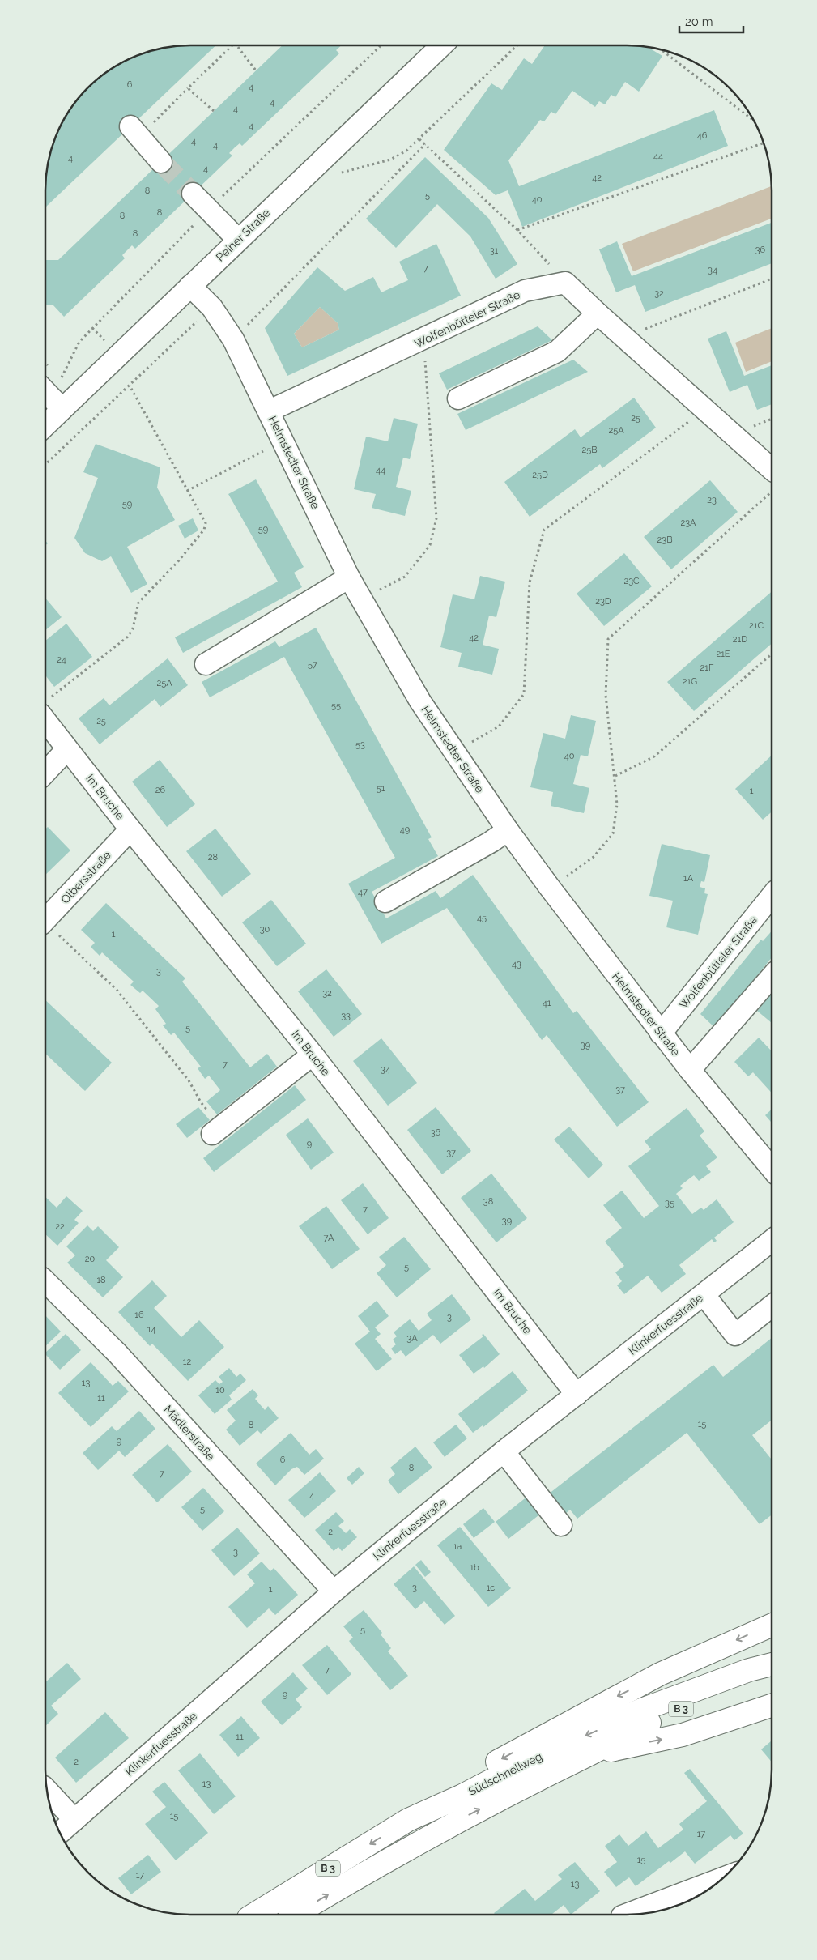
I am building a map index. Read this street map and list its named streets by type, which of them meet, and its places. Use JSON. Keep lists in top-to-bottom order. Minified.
{"streets":{"highway":["B 3","Südschnellweg"],"street":["Peiner Straße","Wolfenbütteler Straße","Helmstedter Straße","Im Bruche","Olbersstraße","Klinkerfuesstraße","Mädlerstraße"]},"crossings":[["Peiner Straße","Helmstedter Straße"],["Wolfenbütteler Straße","Helmstedter Straße"],["Im Bruche","Olbersstraße"],["Im Bruche","Klinkerfuesstraße"],["Klinkerfuesstraße","Mädlerstraße"]],"house_numbers":["6","4","4","4","4","46","4","4","44","4","4","42","8","5","40","8","8","8","36","31","7","34","32","25","25A","25B","44","25D","23","59","23A","59","23B","23C","23D","21C","42","21D","21E","24","57","21F","21G","25A","55","25","53","40","51","26","1","49","28","1A","47","45","30","1","43","3","32","41","33","5","39","7","34","37","36","9","37","38","35","7","39","22","7A","20","5","18","16","3","14","3A","12","13","10","11","15","8","9","6","8","7","4","5","2","1a","3","1b","3","1c","1","5","7","9","11","2","13","15","17","15","17","13"],"scale_bar":"20 m"}
